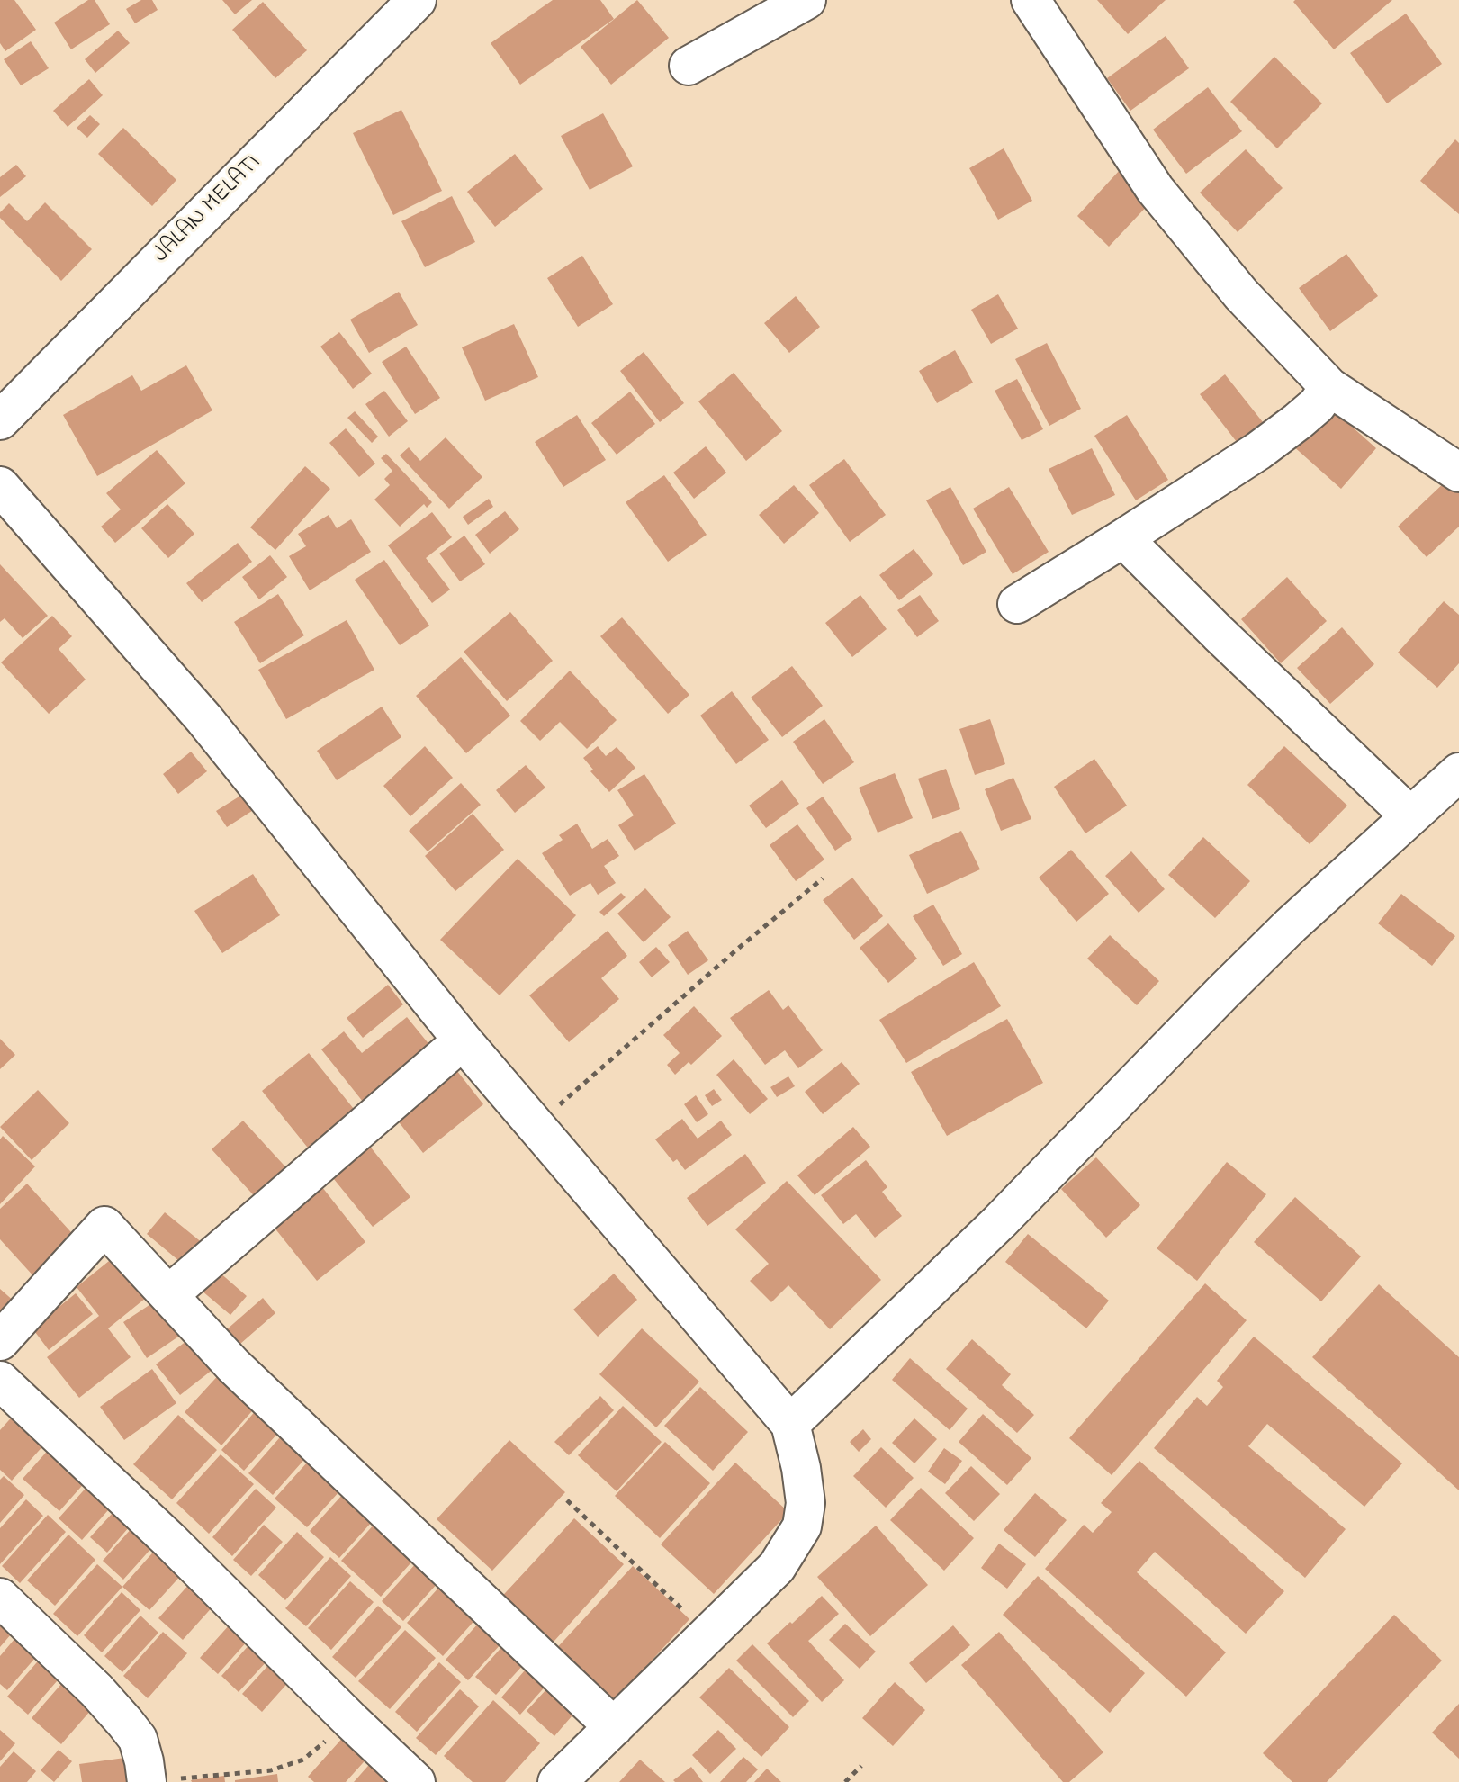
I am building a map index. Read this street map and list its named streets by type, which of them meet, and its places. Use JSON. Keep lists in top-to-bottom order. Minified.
{"streets":{"street":["JALAN MELATI"]}}
